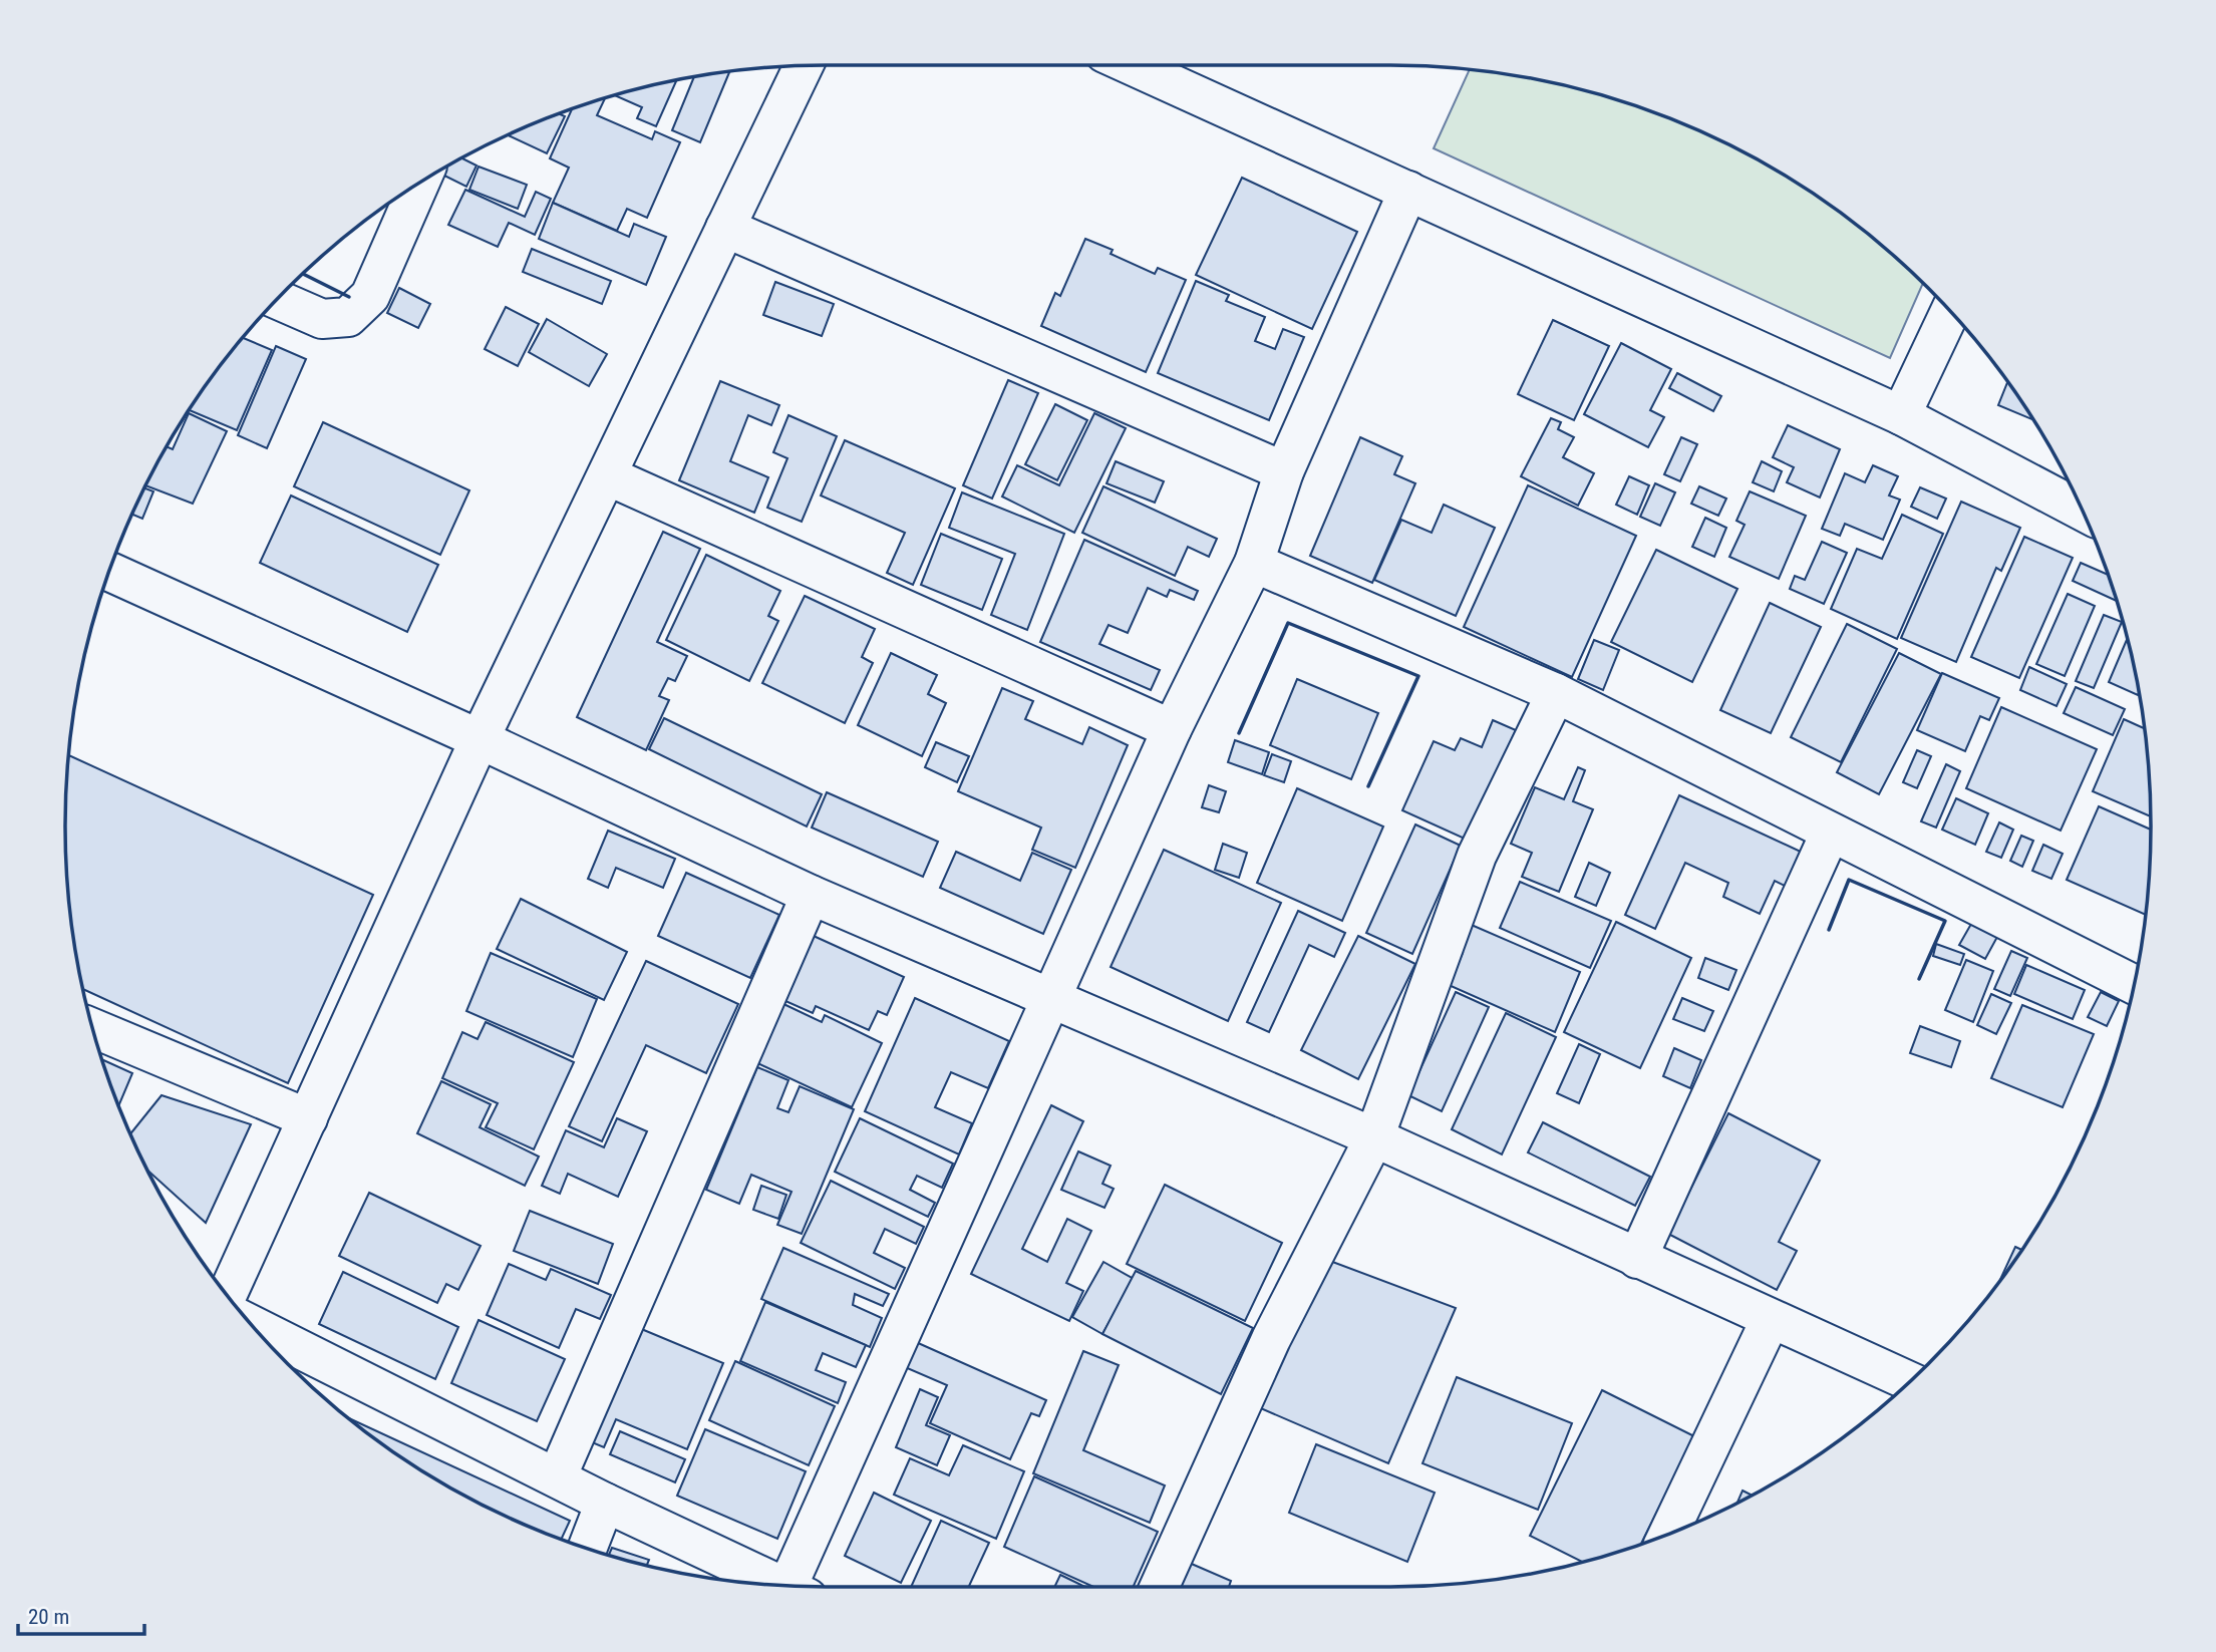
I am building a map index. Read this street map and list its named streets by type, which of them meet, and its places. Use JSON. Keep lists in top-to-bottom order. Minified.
{"scale_bar":"20 m"}
